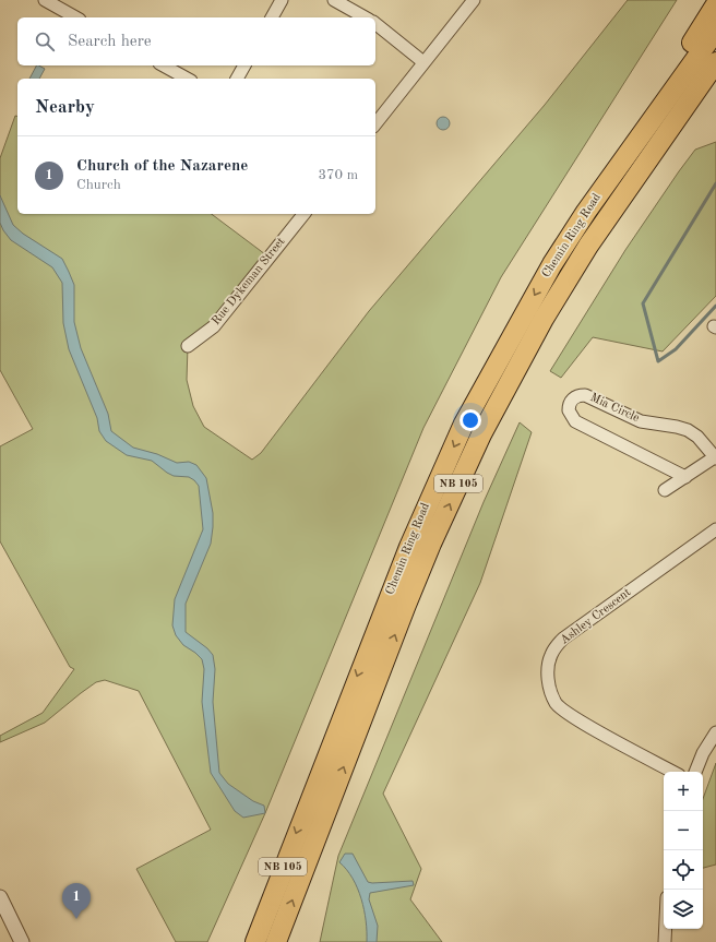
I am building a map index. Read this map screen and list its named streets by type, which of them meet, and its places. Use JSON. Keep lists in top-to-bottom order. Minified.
{"streets":{"highway":["Chemin Ring Road","NB 105"],"street":["Rue Dykeman Street","Mia Circle","Ashley Crescent"]},"page":{"search":"Search here","heading":"Nearby","list":[{"mark":"1","name":"Church of the Nazarene","note":"Church","value":"370 m"}],"map_buttons":["+","−"],"pins":"1"}}
